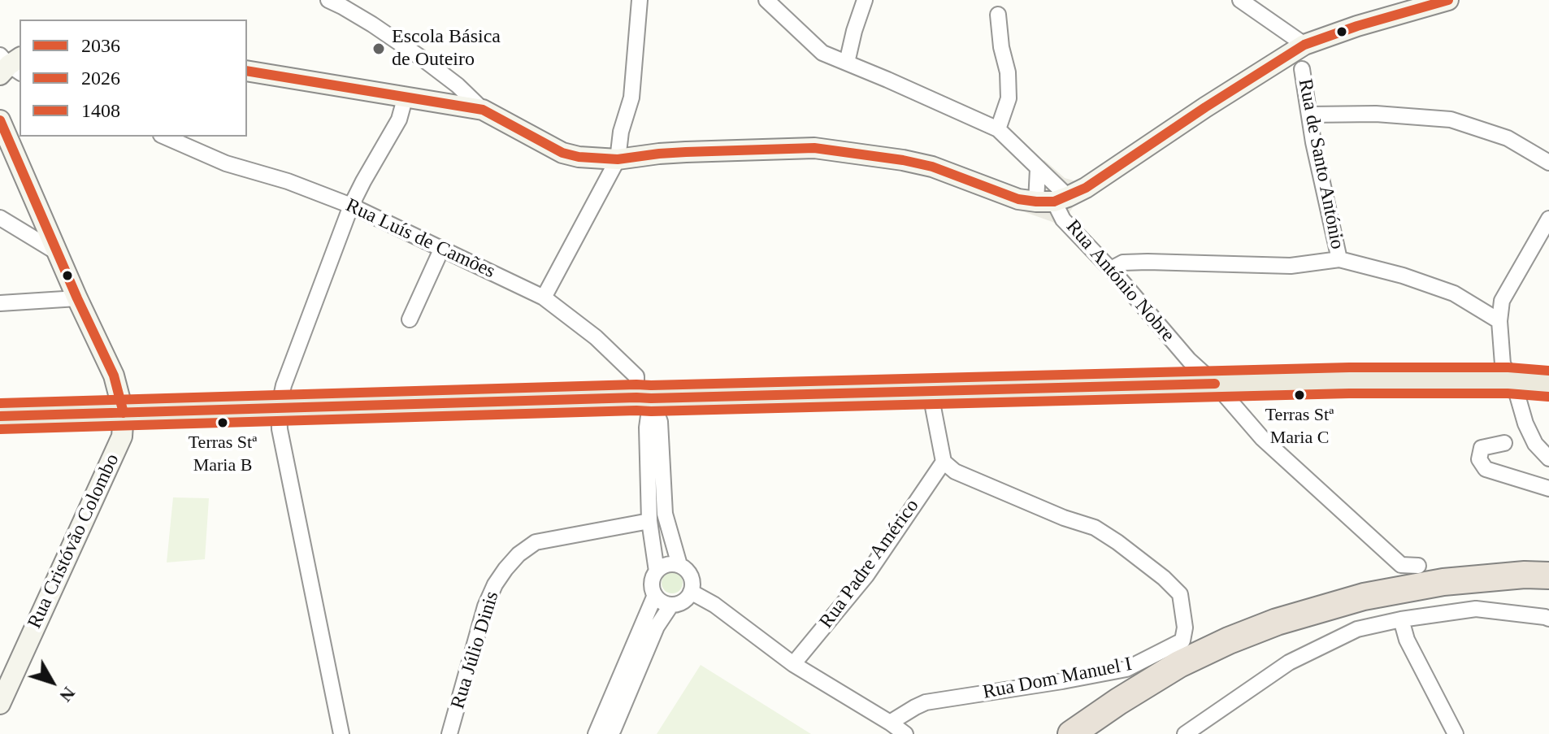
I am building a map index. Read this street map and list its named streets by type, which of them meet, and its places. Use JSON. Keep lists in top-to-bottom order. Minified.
{"streets":{"street":["Rua de Santo António","Rua Luís de Camões","Rua António Nobre","Rua Cristóvão Colombo","Rua Padre Américo","Rua Júlio Dinis","Rua Dom Manuel I"]},"crossings":[["Rua Padre Américo","Rua Dom Manuel I"]],"places":["Escola Básica de Outeiro","Terras Stª Maria C","Terras Stª Maria B"],"lines":["transit line 2036","transit line 1408","transit line 2026"],"legend":["2036","2026","1408"],"north":"bottom right"}
